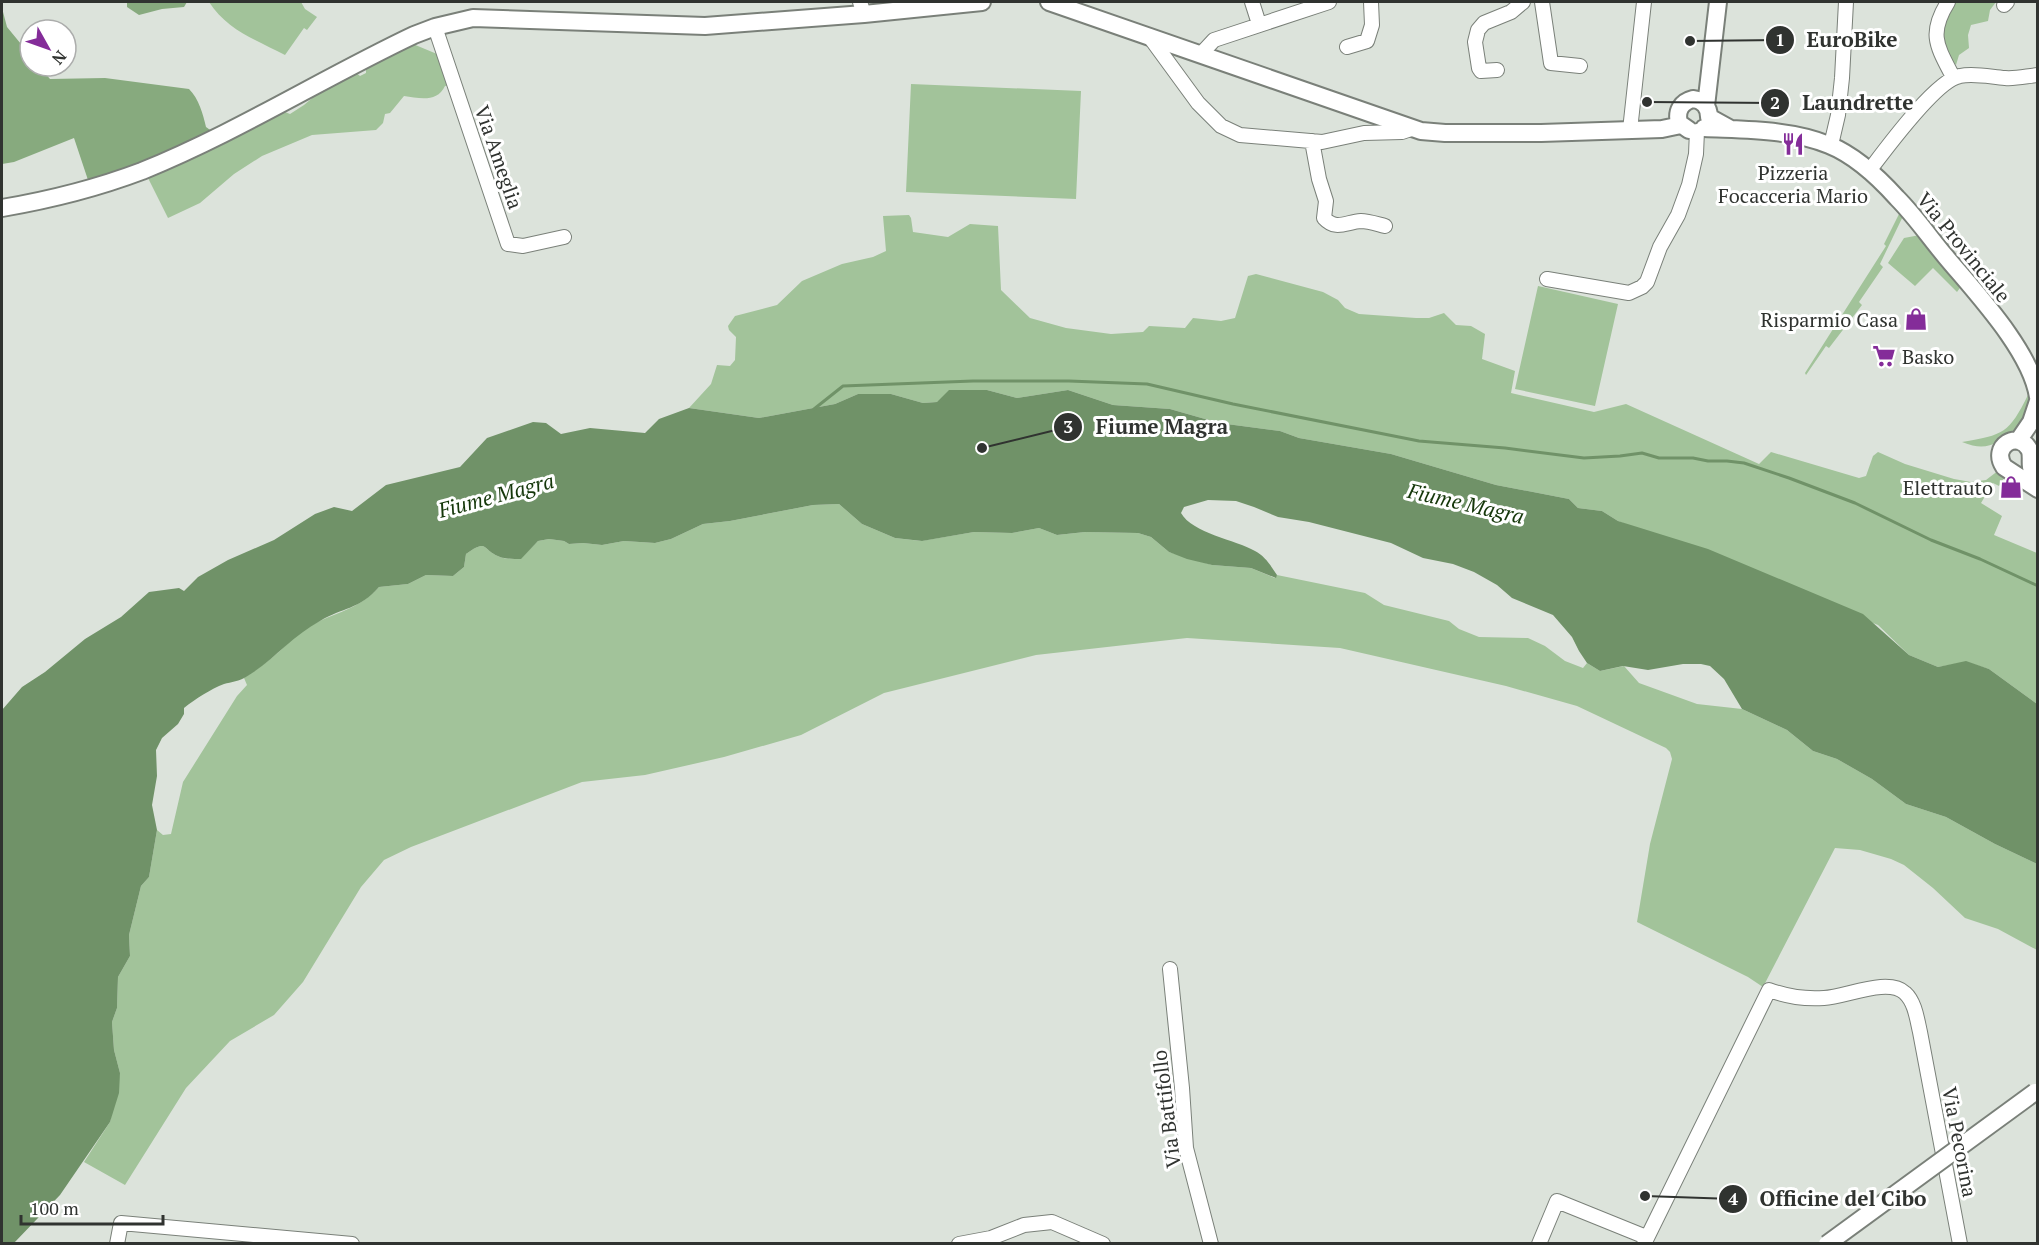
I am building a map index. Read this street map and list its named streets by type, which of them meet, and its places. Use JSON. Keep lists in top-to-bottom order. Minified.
{"streets":{"main road":["Via Provinciale"],"street":["Via Ameglia","Via Battifollo","Via Pecorina"]},"water":["Fiume Magra"],"places":{"other":["EuroBike","Laundrette","Fiume Magra","Officine del Cibo"],"restaurant":["Pizzeria Focacceria Mario"],"shop":["Risparmio Casa","Elettrauto"],"supermarket":["Basko"]},"scale_bar":"100 m","north":"bottom right"}
